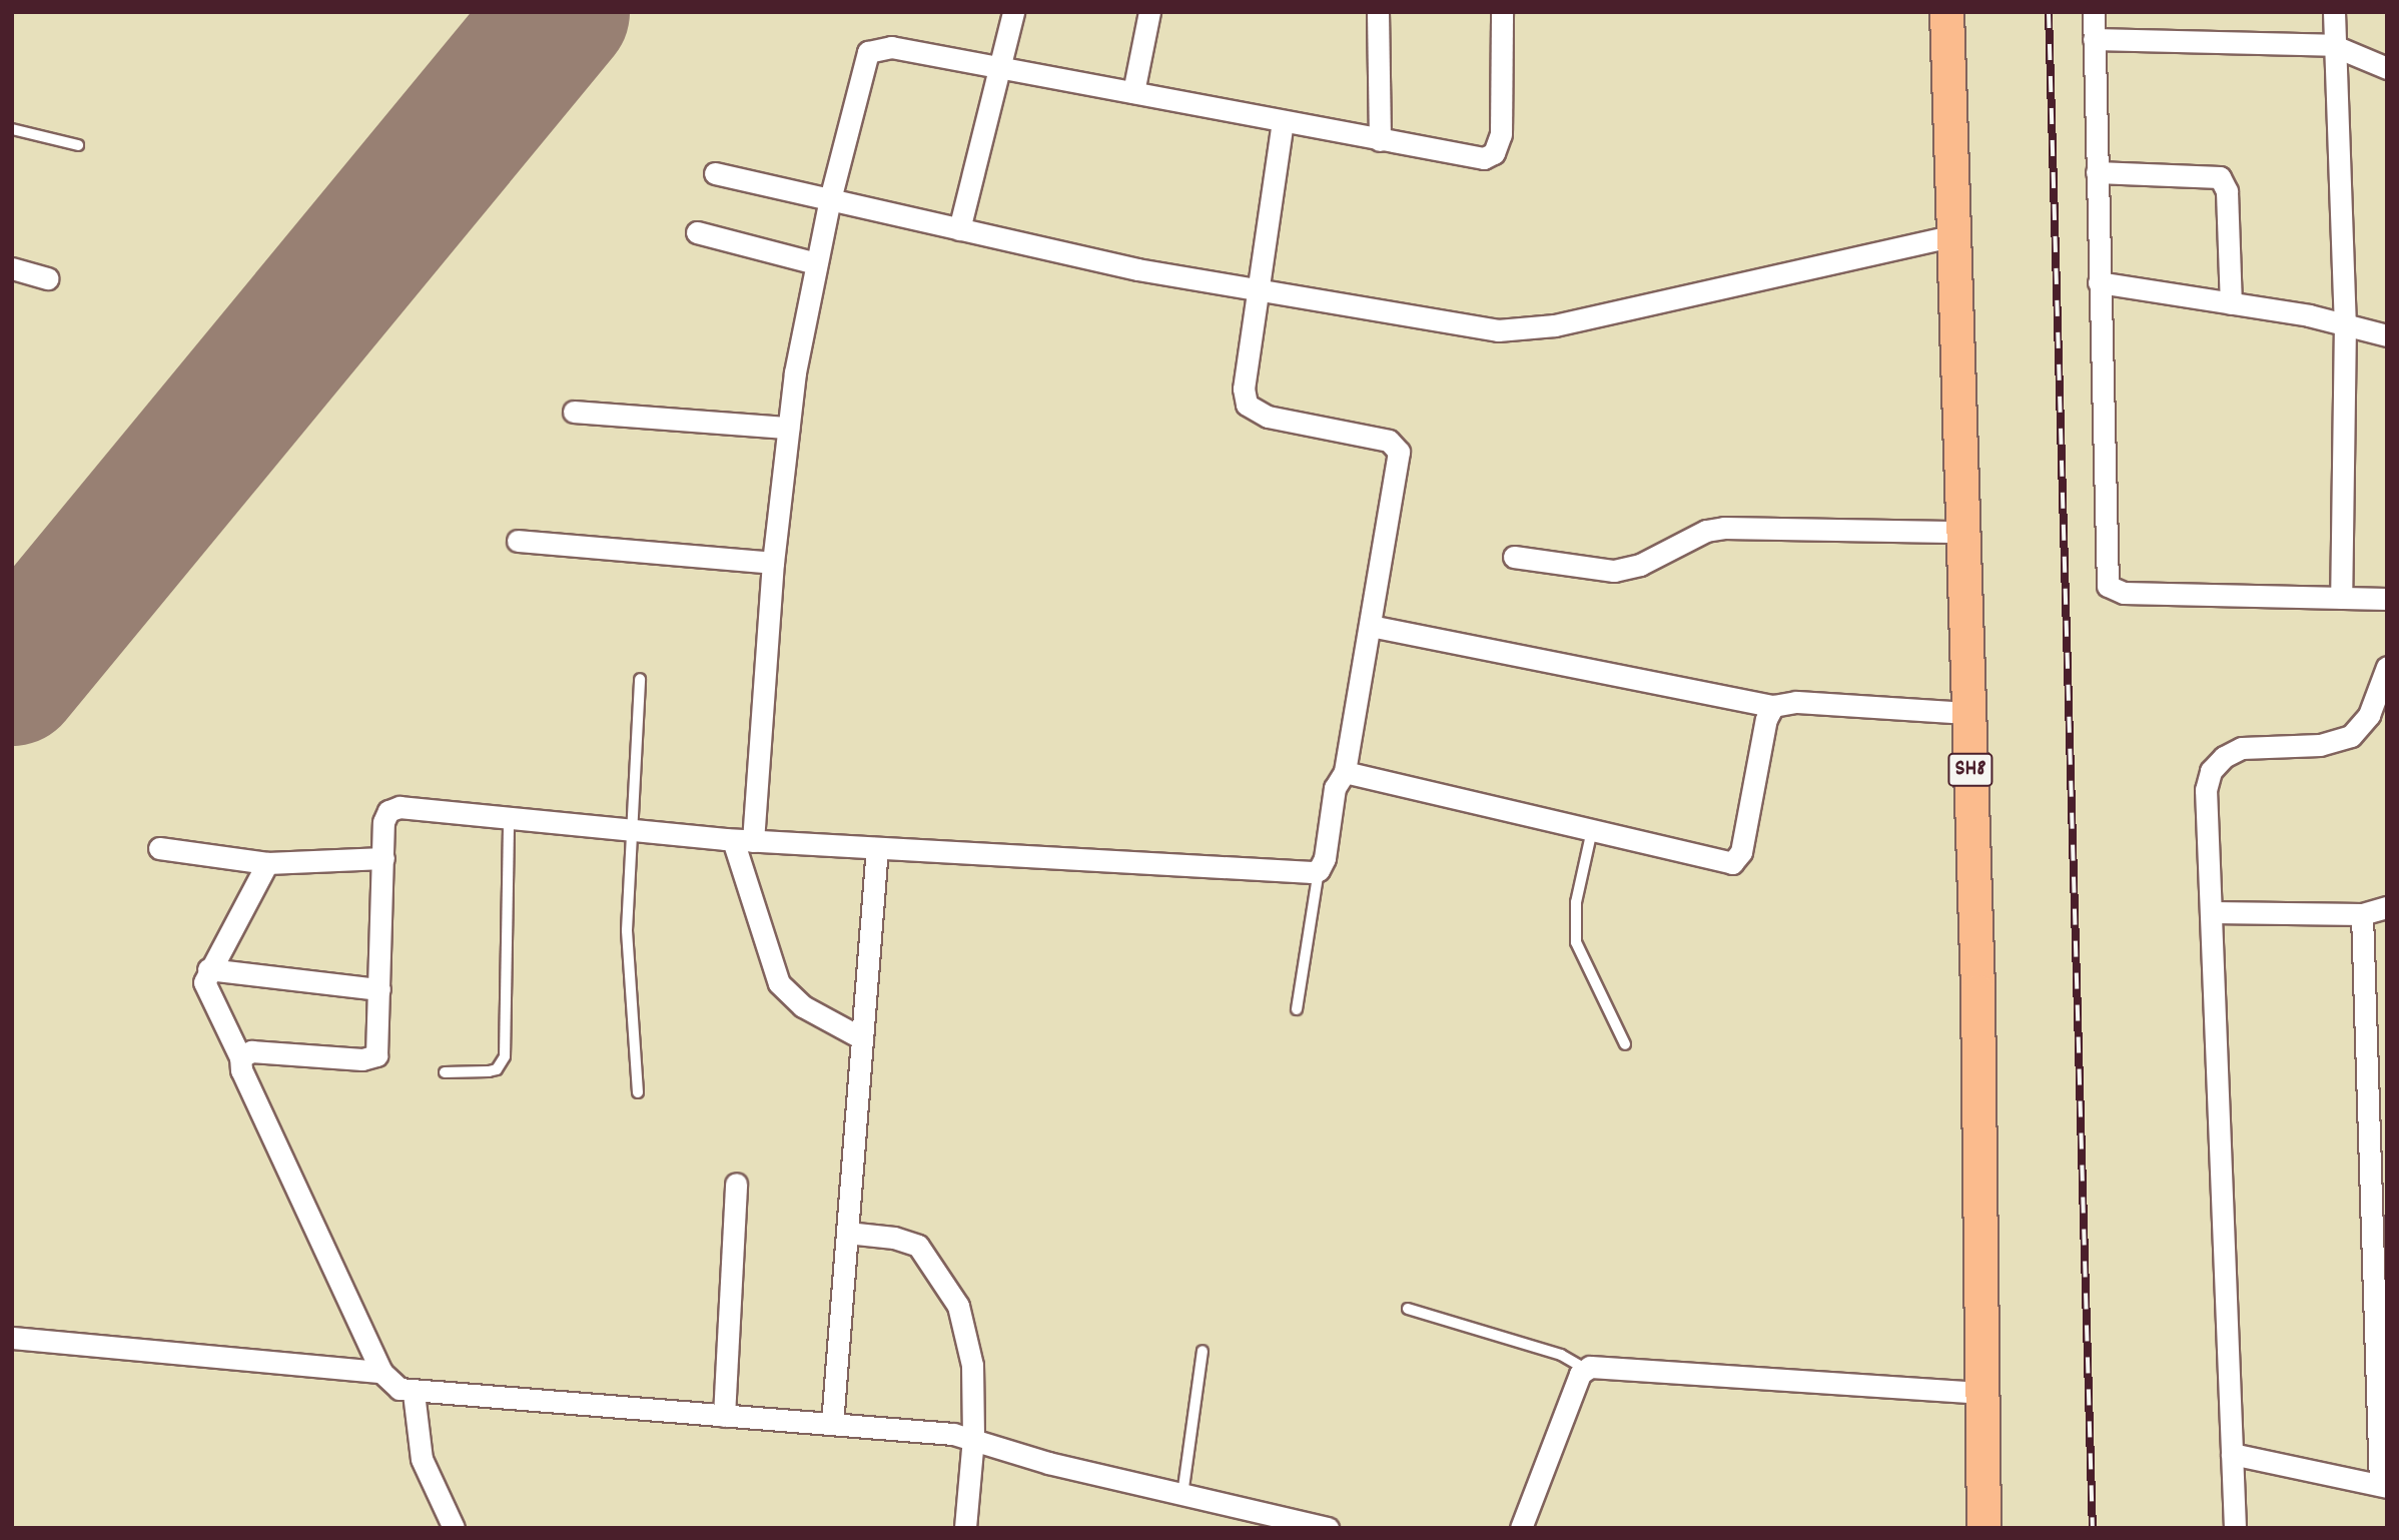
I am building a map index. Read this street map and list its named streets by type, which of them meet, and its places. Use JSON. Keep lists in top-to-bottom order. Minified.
{"streets":{"main road":["SH8"]}}
